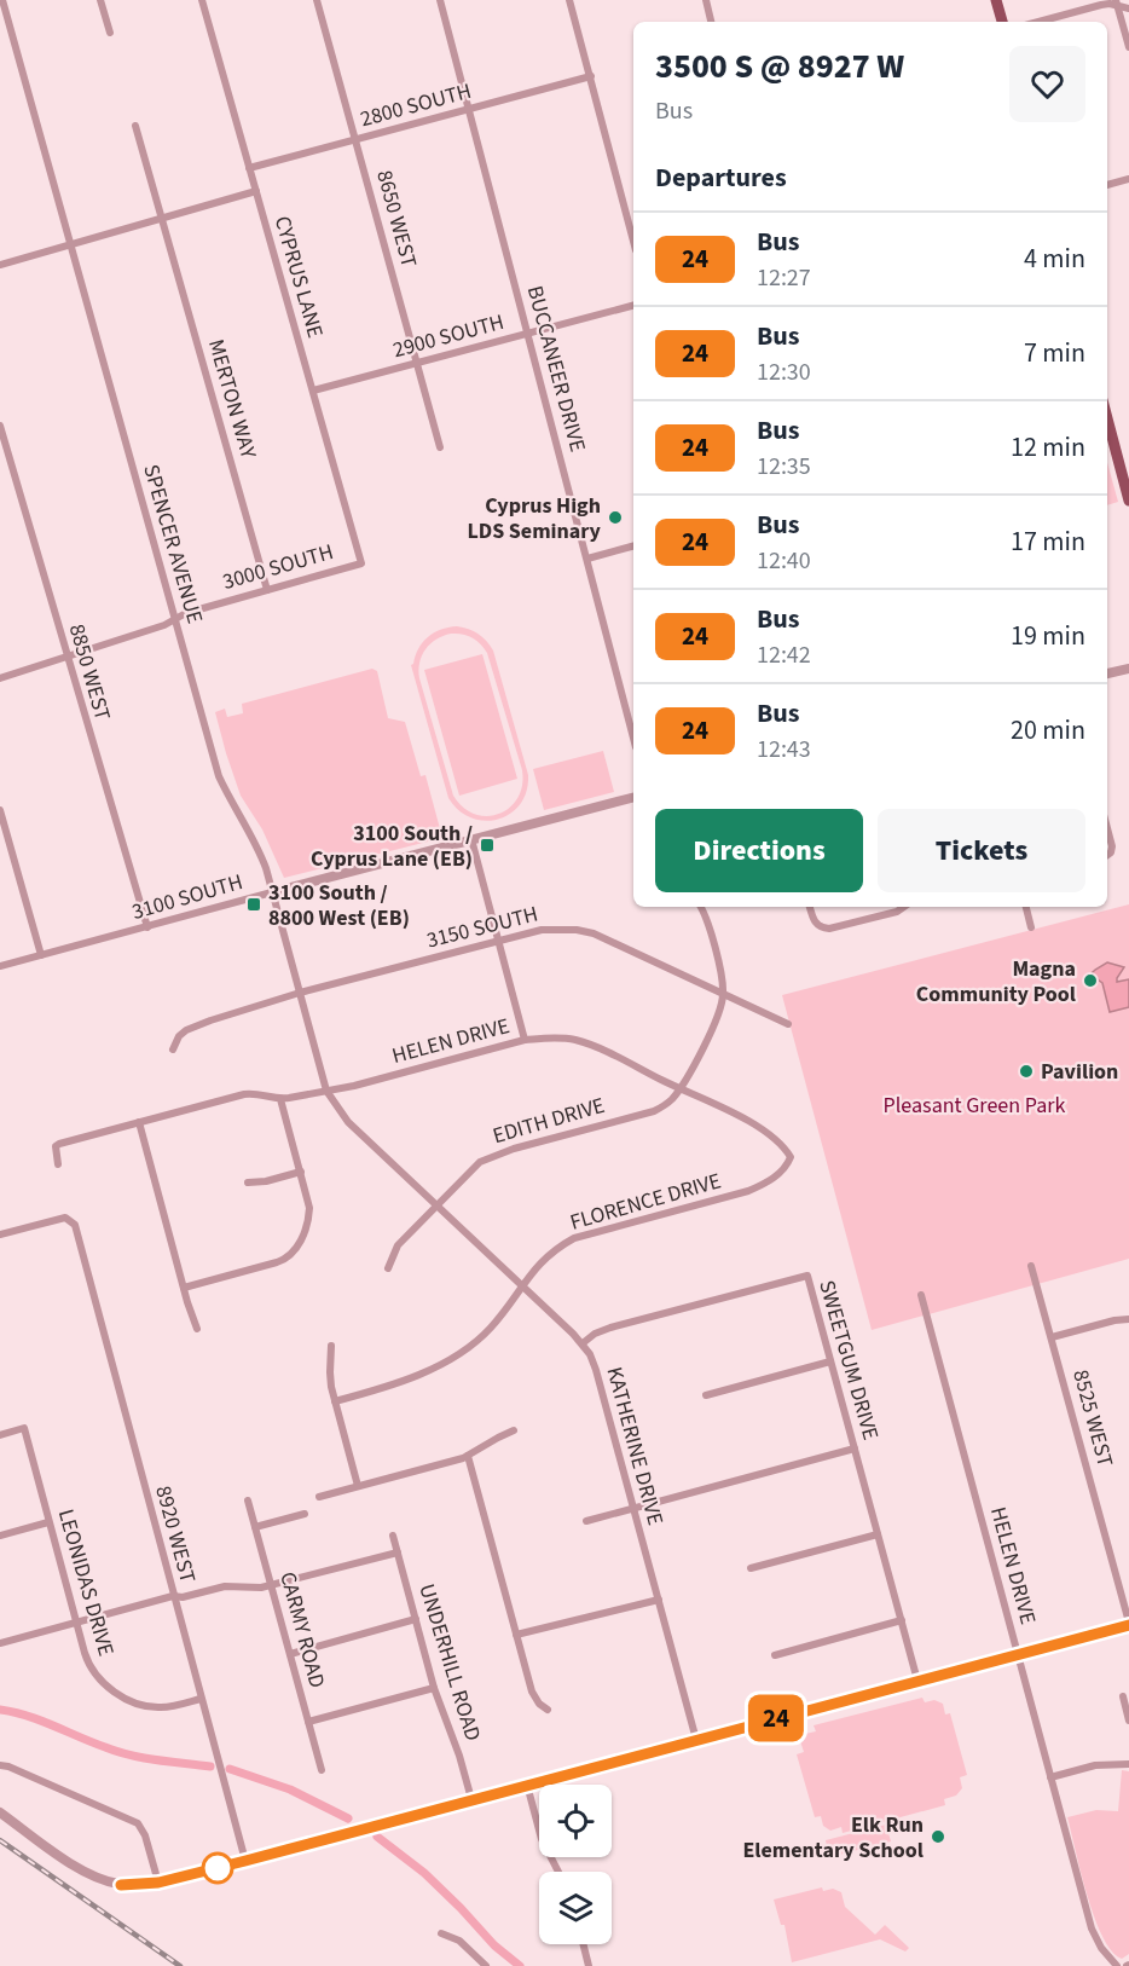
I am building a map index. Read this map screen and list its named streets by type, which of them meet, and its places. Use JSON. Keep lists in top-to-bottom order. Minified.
{"streets":{"street":["2800 SOUTH","8650 WEST","CYPRUS LANE","2900 SOUTH","BUCCANEER DRIVE","MERTON WAY","SPENCER AVENUE","3000 SOUTH","8850 WEST","3100 SOUTH","3150 SOUTH","HELEN DRIVE","EDITH DRIVE","FLORENCE DRIVE","SWEETGUM DRIVE","8525 WEST","KATHERINE DRIVE","8920 WEST","LEONIDAS DRIVE","CARMY ROAD","UNDERHILL ROAD"]},"crossings":[["2800 SOUTH","8650 WEST"],["2800 SOUTH","CYPRUS LANE"],["2800 SOUTH","BUCCANEER DRIVE"],["8650 WEST","2900 SOUTH"],["CYPRUS LANE","2900 SOUTH"],["CYPRUS LANE","3000 SOUTH"],["2900 SOUTH","BUCCANEER DRIVE"],["MERTON WAY","3000 SOUTH"],["SPENCER AVENUE","3000 SOUTH"],["SPENCER AVENUE","3100 SOUTH"],["SPENCER AVENUE","3150 SOUTH"],["SPENCER AVENUE","HELEN DRIVE"],["SPENCER AVENUE","KATHERINE DRIVE"],["3000 SOUTH","8850 WEST"],["8850 WEST","3100 SOUTH"],["HELEN DRIVE","EDITH DRIVE"],["HELEN DRIVE","FLORENCE DRIVE"],["HELEN DRIVE","KATHERINE DRIVE"],["EDITH DRIVE","KATHERINE DRIVE"],["FLORENCE DRIVE","KATHERINE DRIVE"],["SWEETGUM DRIVE","KATHERINE DRIVE"],["8920 WEST","LEONIDAS DRIVE"]],"parks":["Pleasant Green Park"],"places":{"other":["Cyprus High LDS Seminary","Magna Community Pool","Pavilion","Elk Run Elementary School"],"transit":["3100 South / Cyprus Lane (EB)","3100 South / 8800 West (EB)"]},"lines":["bus line 24"],"page":{"on_map":"24","heading":[["3500 S @ 8927 W","Bus"],"Departures"],"list":[{"mark":"24","name":"Bus","note":"12:27","value":"4 min"},{"mark":"24","name":"Bus","note":"12:30","value":"7 min"},{"mark":"24","name":"Bus","note":"12:35","value":"12 min"},{"mark":"24","name":"Bus","note":"12:40","value":"17 min"},{"mark":"24","name":"Bus","note":"12:42","value":"19 min"},{"mark":"24","name":"Bus","note":"12:43","value":"20 min"}],"buttons":["Directions","Tickets"]}}
